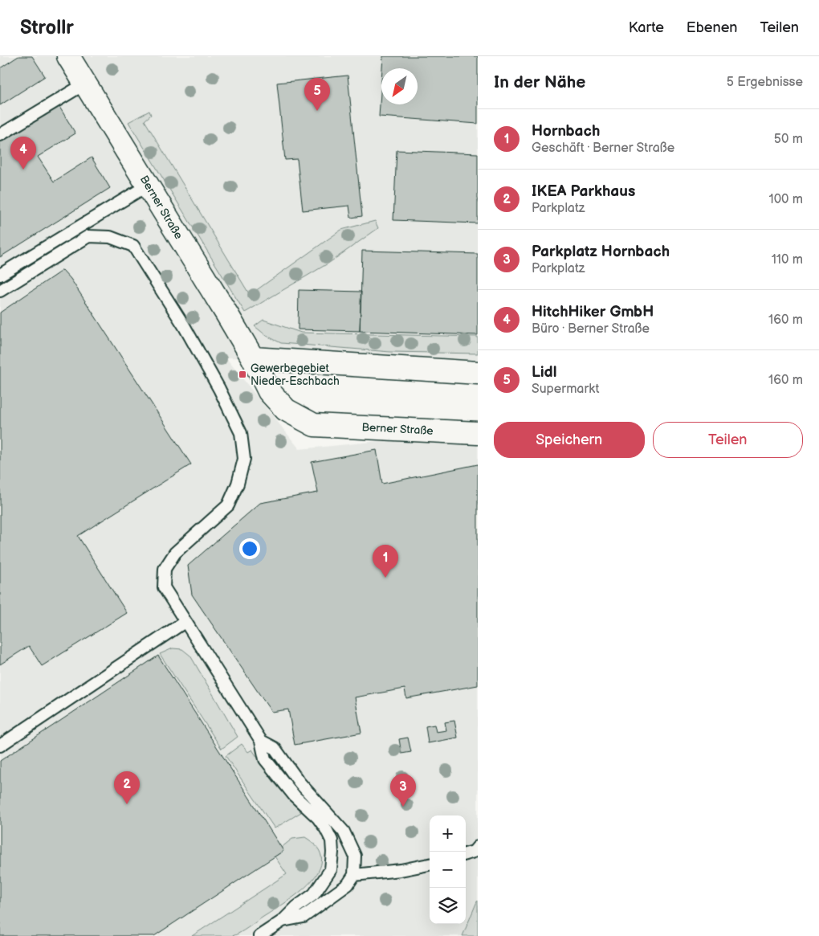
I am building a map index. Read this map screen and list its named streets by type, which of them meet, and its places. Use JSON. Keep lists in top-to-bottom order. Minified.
{"streets":{"street":["Berner Straße"]},"places":{"transit":["Gewerbegebiet Nieder-Eschbach"]},"north":"bottom left","page":{"header":"Strollr","nav":["Karte","Ebenen","Teilen"],"heading":["In der Nähe","5 Ergebnisse"],"pins":["5","4","1","2","3"],"list":[{"mark":"1","name":"Hornbach","note":"Geschäft · Berner Straße","value":"50 m"},{"mark":"2","name":"IKEA Parkhaus","note":"Parkplatz","value":"100 m"},{"mark":"3","name":"Parkplatz Hornbach","note":"Parkplatz","value":"110 m"},{"mark":"4","name":"HitchHiker GmbH","note":"Büro · Berner Straße","value":"160 m"},{"mark":"5","name":"Lidl","note":"Supermarkt","value":"160 m"}],"buttons":["Speichern","Teilen"],"map_buttons":["+","−"]}}
